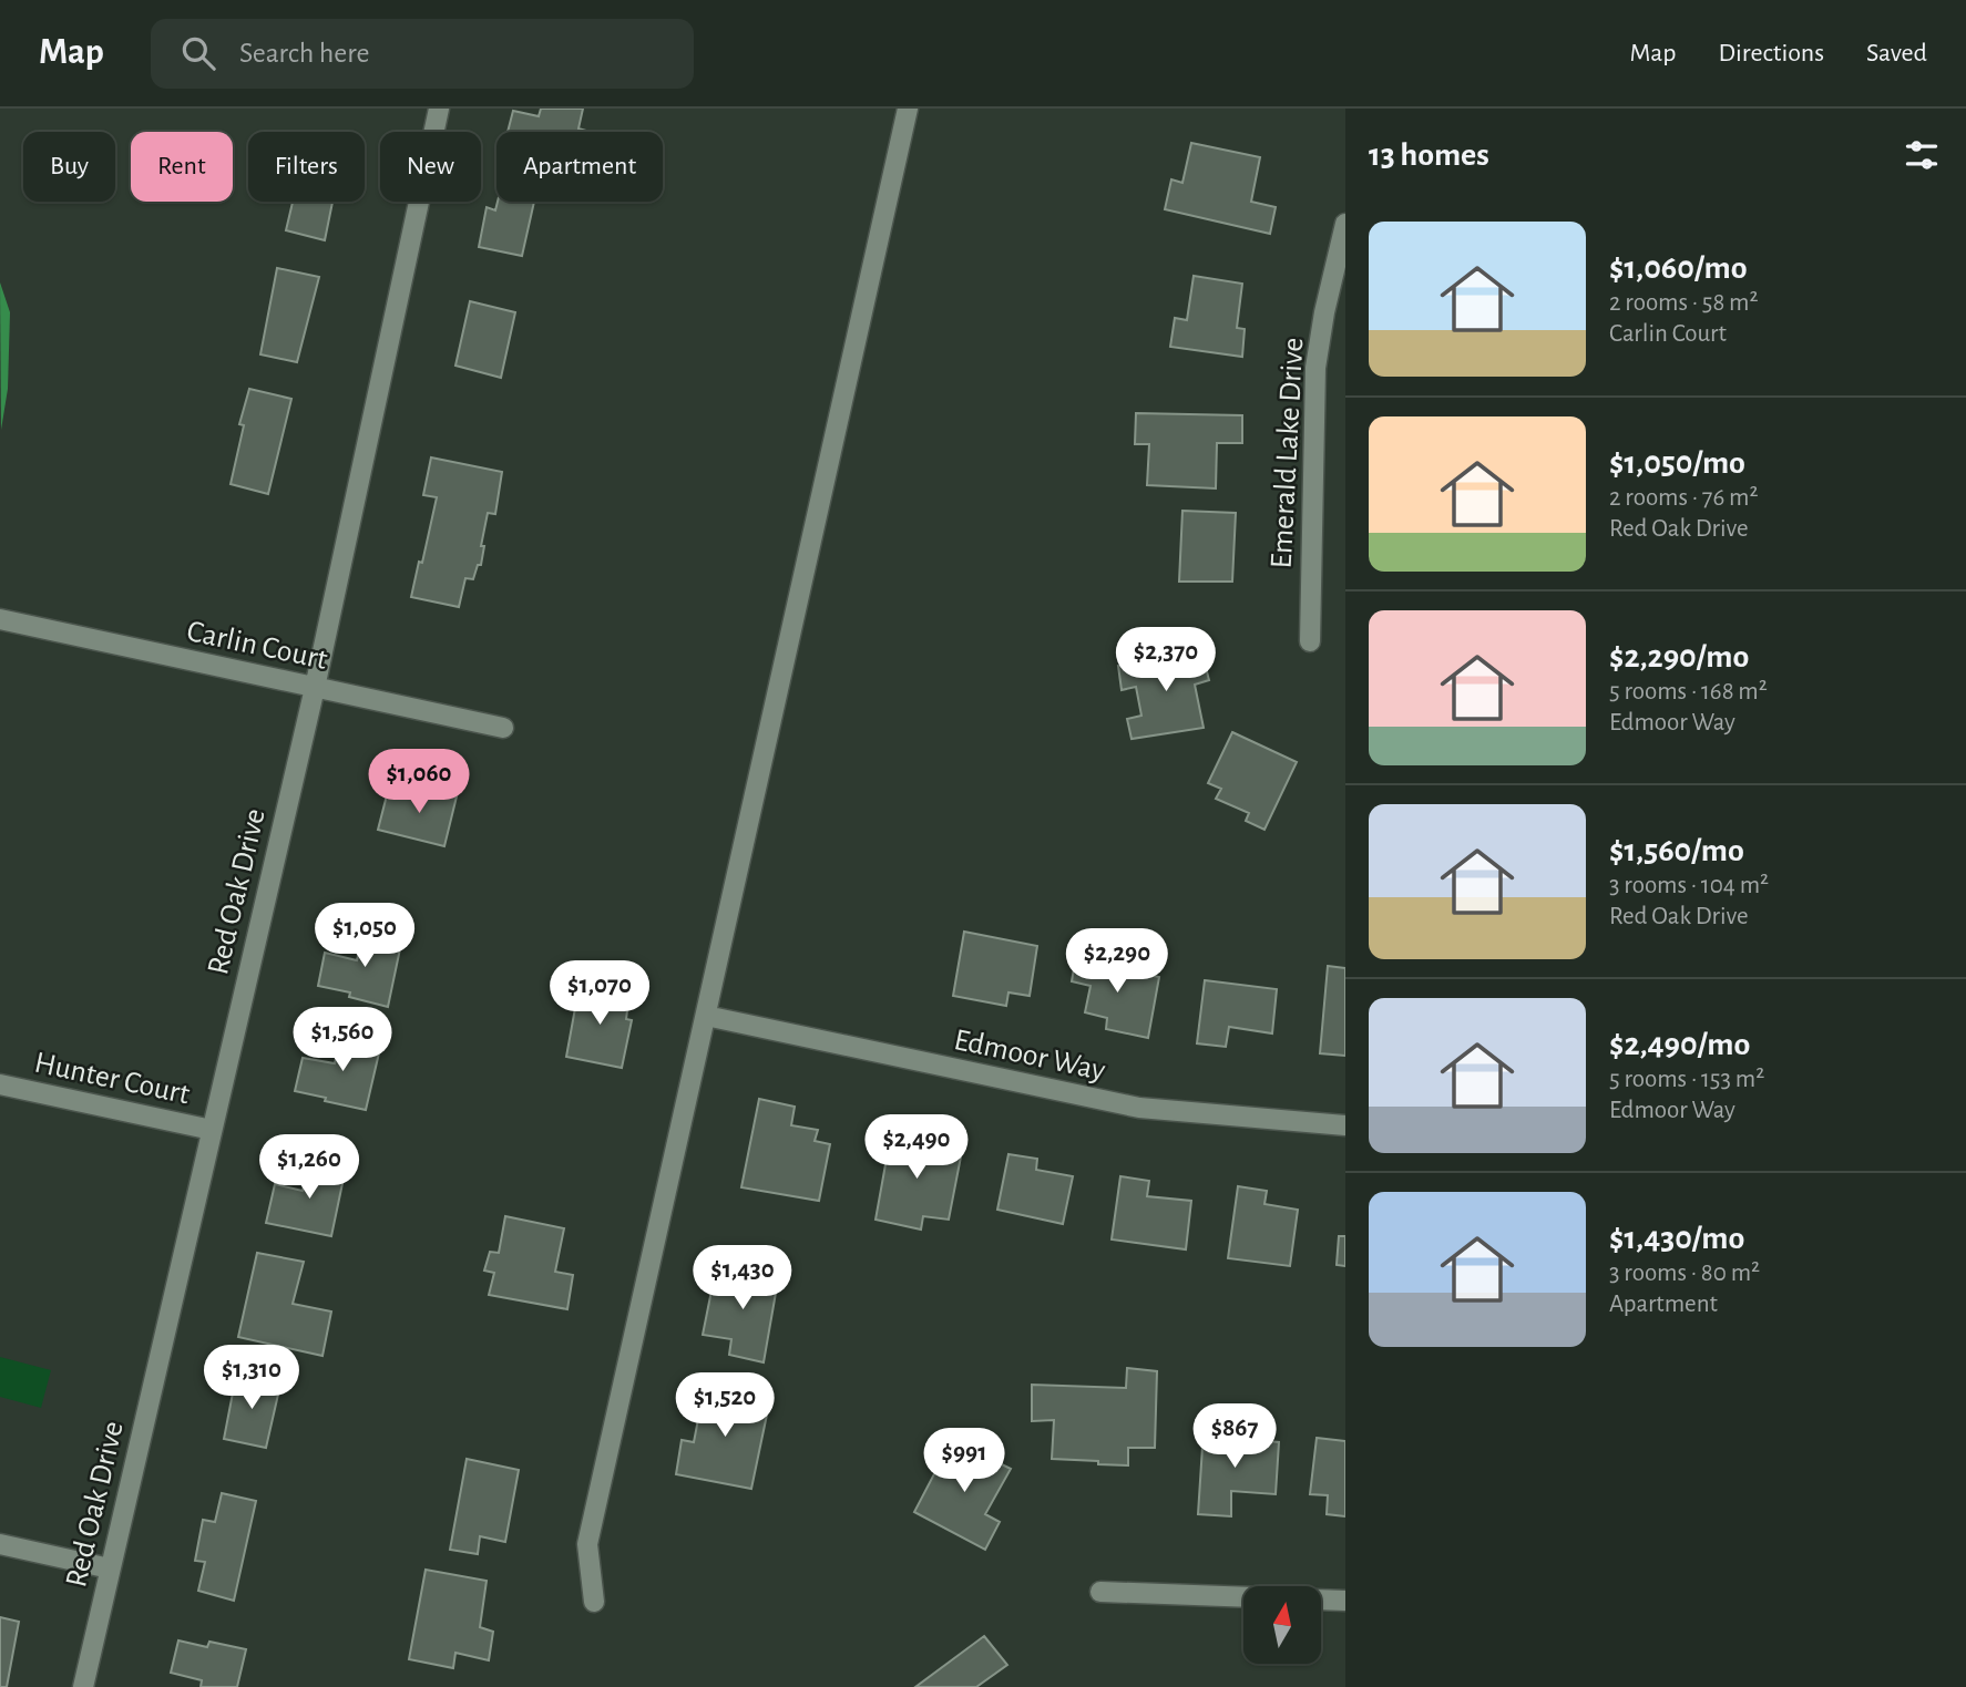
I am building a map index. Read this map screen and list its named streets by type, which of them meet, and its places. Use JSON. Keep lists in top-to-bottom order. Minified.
{"streets":{"street":["Emerald Lake Drive","Carlin Court","Red Oak Drive","Edmoor Way","Hunter Court"]},"crossings":[["Carlin Court","Red Oak Drive"],["Red Oak Drive","Hunter Court"]],"north":"top","page":{"header":"Map","search":"Search here","nav":["Map","Directions","Saved"],"heading":"13 homes","chip":["Buy","Rent","Filters","New","Apartment"],"list":[{"name":"$1,060/mo","note":"2 rooms · 58 m² · Carlin Court"},{"name":"$1,050/mo","note":"2 rooms · 76 m² · Red Oak Drive"},{"name":"$2,290/mo","note":"5 rooms · 168 m² · Edmoor Way"},{"name":"$1,560/mo","note":"3 rooms · 104 m² · Red Oak Drive"},{"name":"$2,490/mo","note":"5 rooms · 153 m² · Edmoor Way"},{"name":"$1,430/mo","note":"3 rooms · 80 m² · Apartment"}],"price":["$2,370","$1,060","$1,050","$2,290","$1,070","$1,560","$2,490","$1,260","$1,430","$1,310","$1,520","$867","$991"]}}
